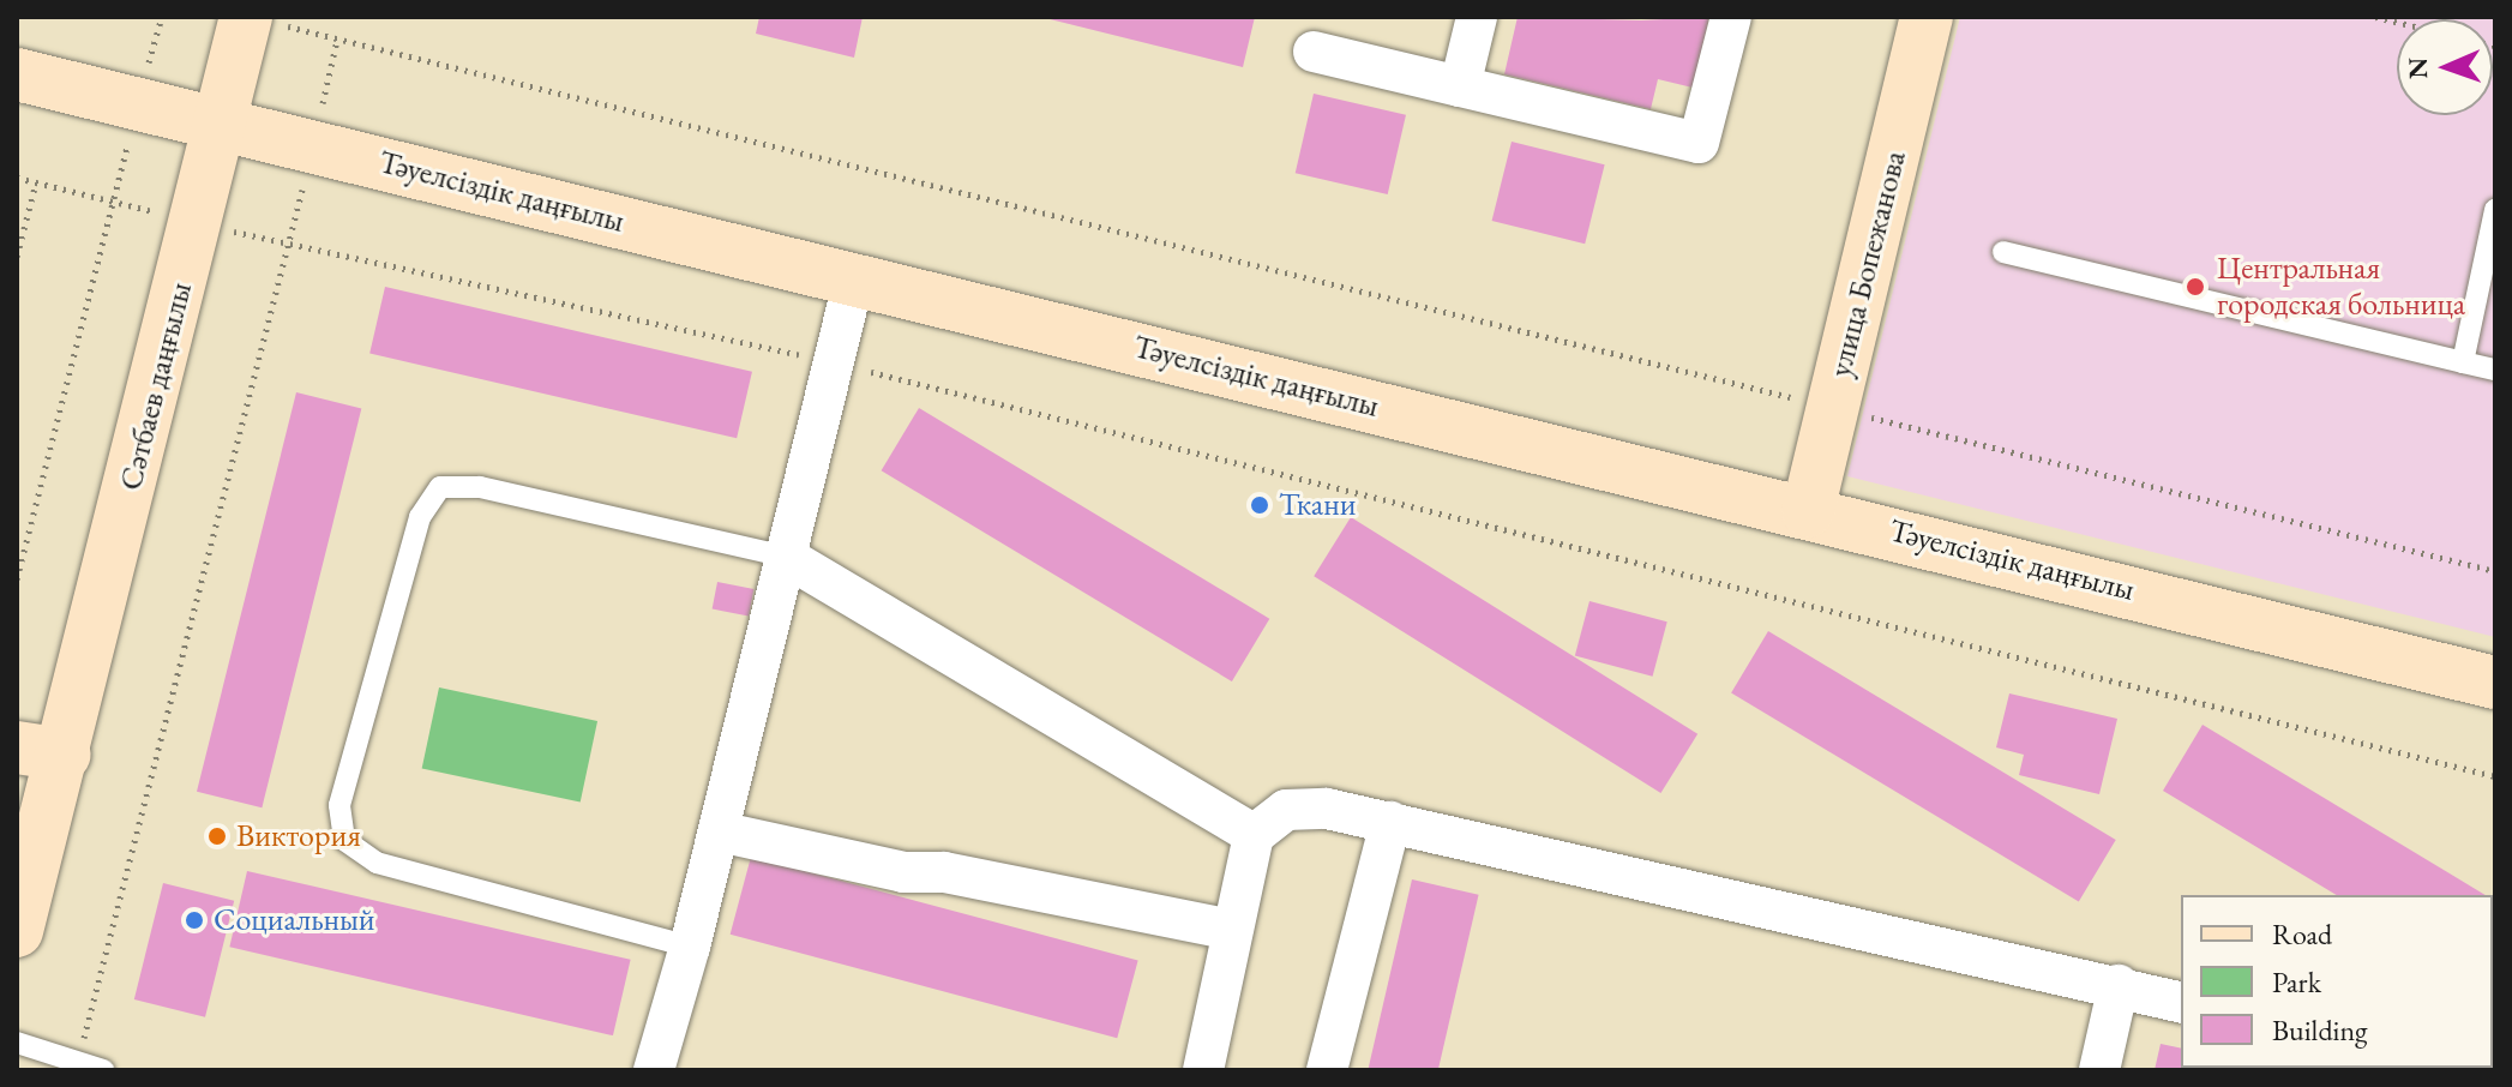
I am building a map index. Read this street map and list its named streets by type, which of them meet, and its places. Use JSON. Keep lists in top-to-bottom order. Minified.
{"streets":{"street":["Тәуелсіздік даңғылы","улица Бопежанова","Сәтбаев даңғылы"]},"crossings":[["Тәуелсіздік даңғылы","улица Бопежанова"],["Тәуелсіздік даңғылы","Сәтбаев даңғылы"]],"places":["Центральная городская больница","Ткани","Виктория","Социальный"],"legend":["Road","Park","Building"],"north":"left"}
